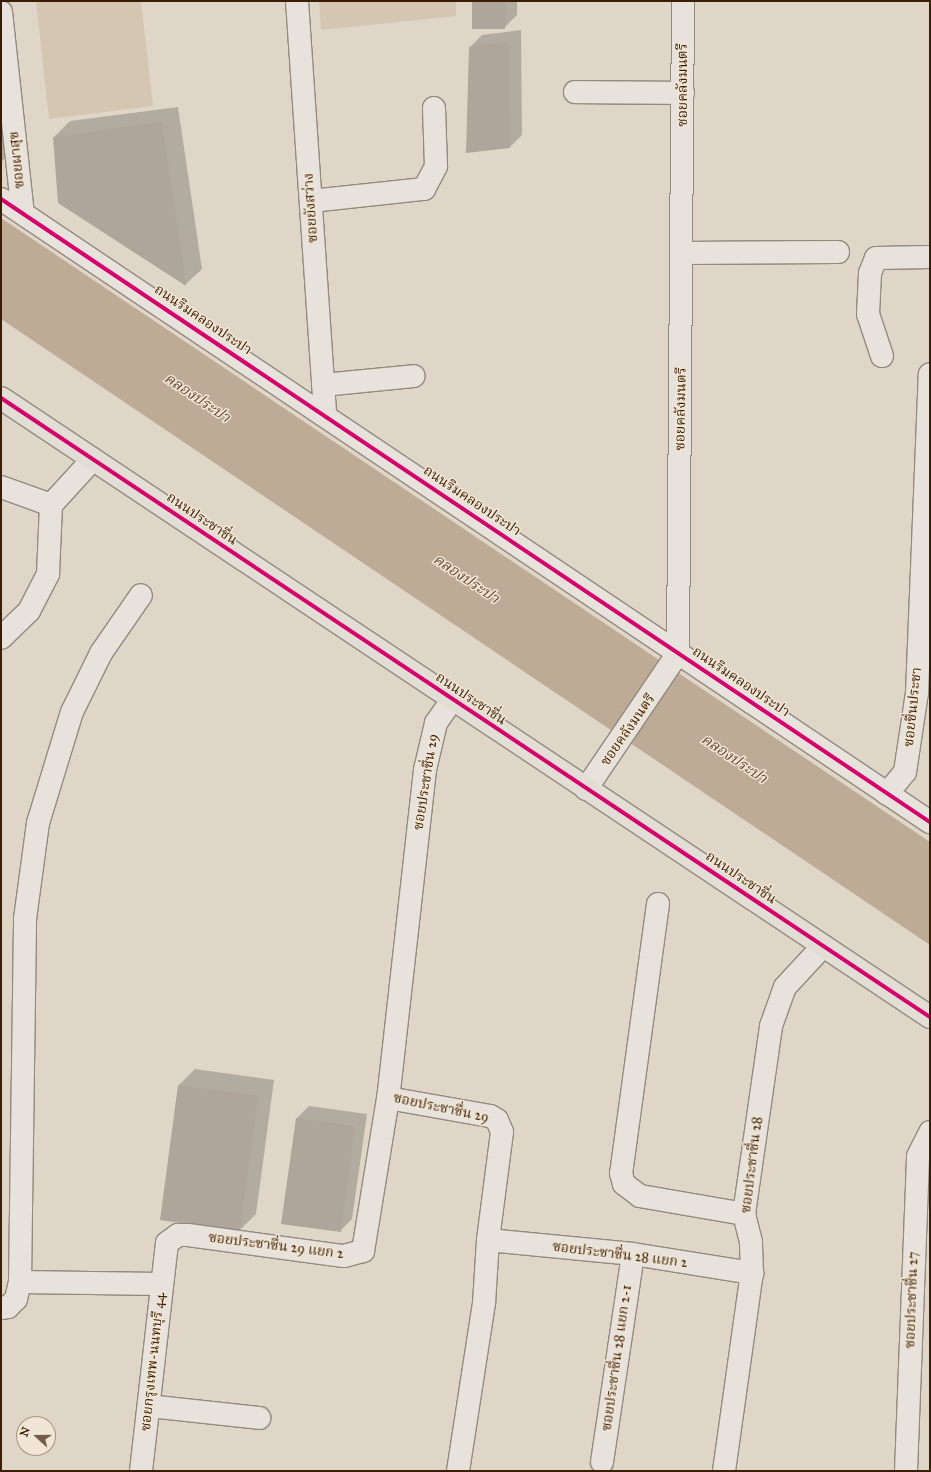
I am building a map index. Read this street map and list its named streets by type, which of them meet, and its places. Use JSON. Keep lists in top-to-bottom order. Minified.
{"streets":{"main road":["ถนนประชาชื่น"],"street":["ซอยคลังมนตรี","ซอยผาสุข","ซอยยังสว่าง","ถนนริมคลองประปา","ซอยชื่นประชา","ซอยประชาชื่น 29","ซอยประชาชื่น 28","ซอยประชาชื่น 29 แยก 2","ซอยประชาชื่น 28 แยก 2","ซอยประชาชื่น 27","ซอยประชาชื่น 28 แยก 2-1","ซอยกรุงเทพ-นนทบุรี 44"]},"crossings":[["ซอยคลังมนตรี","ถนนริมคลองประปา"],["ซอยคลังมนตรี","ถนนประชาชื่น"],["ซอยผาสุข","ถนนริมคลองประปา"],["ซอยยังสว่าง","ถนนริมคลองประปา"],["ถนนริมคลองประปา","ซอยชื่นประชา"],["ถนนประชาชื่น","ซอยประชาชื่น 29"],["ถนนประชาชื่น","ซอยประชาชื่น 28"],["ซอยประชาชื่น 29","ซอยประชาชื่น 29 แยก 2"],["ซอยประชาชื่น 29","ซอยประชาชื่น 28 แยก 2"],["ซอยประชาชื่น 28","ซอยประชาชื่น 28 แยก 2"],["ซอยประชาชื่น 29 แยก 2","ซอยกรุงเทพ-นนทบุรี 44"],["ซอยประชาชื่น 28 แยก 2","ซอยประชาชื่น 28 แยก 2-1"]],"water":["คลองประปา"],"north":"left"}
